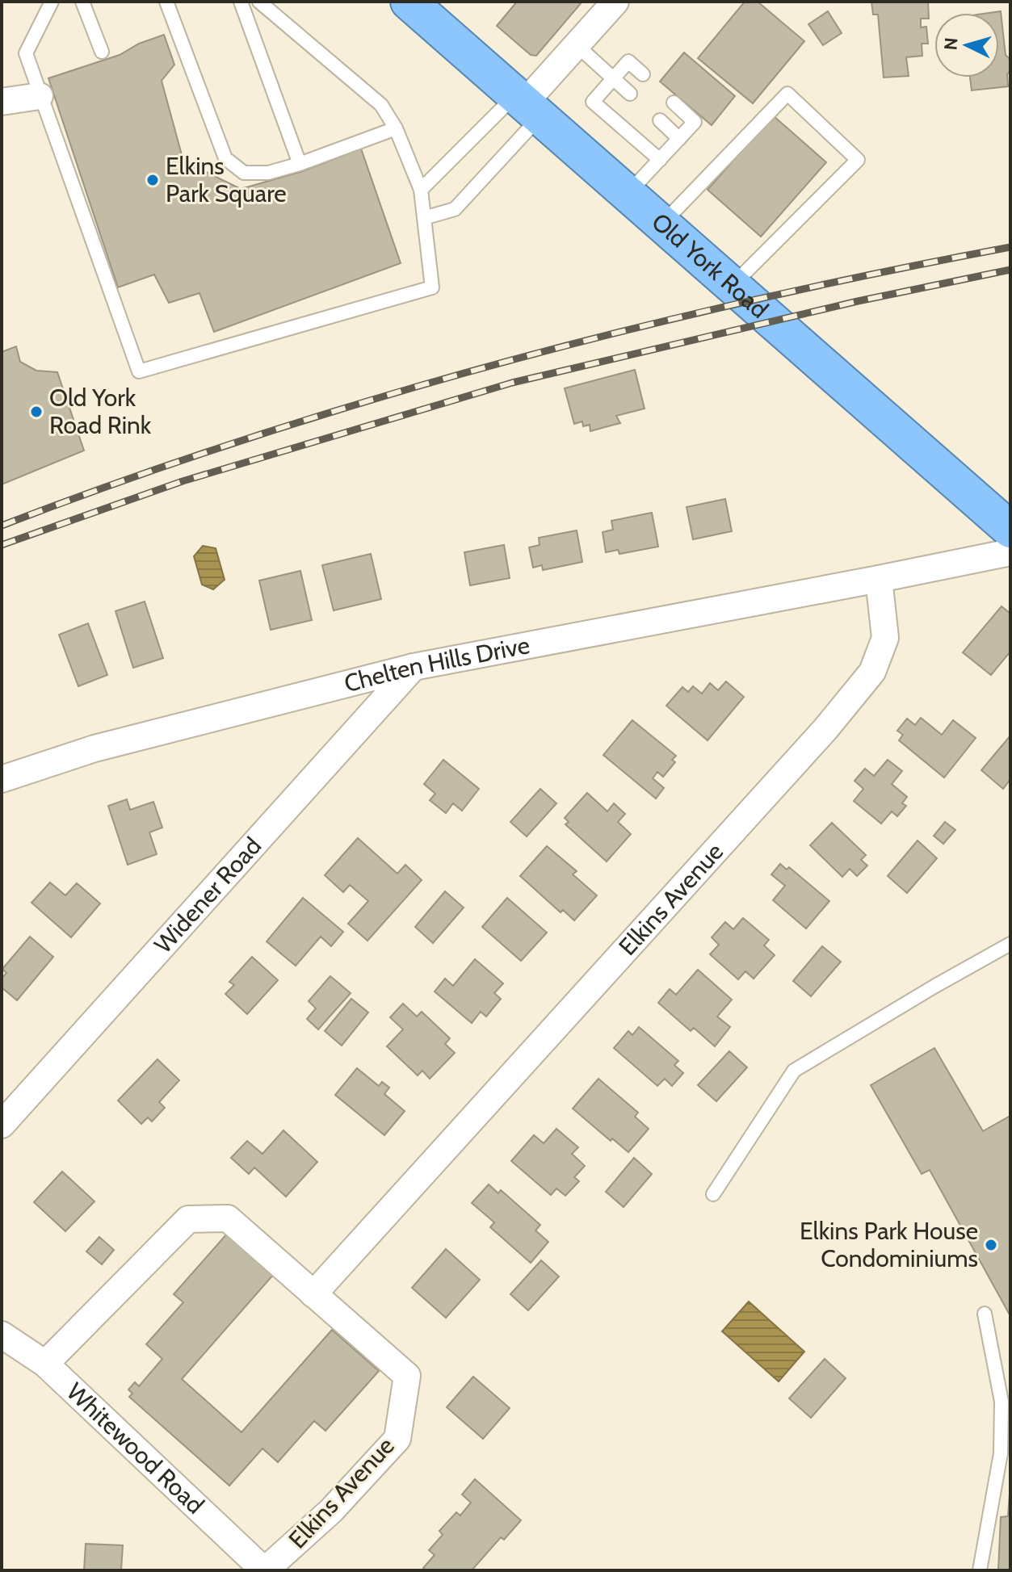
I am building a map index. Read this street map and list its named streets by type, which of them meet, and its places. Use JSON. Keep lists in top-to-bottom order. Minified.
{"streets":{"highway":["Old York Road"],"street":["Chelten Hills Drive","Widener Road","Elkins Avenue","Whitewood Road"]},"crossings":[["Chelten Hills Drive","Widener Road"],["Chelten Hills Drive","Elkins Avenue"],["Elkins Avenue","Whitewood Road"]],"places":["Elkins Park Square","Old York Road Rink","Elkins Park House Condominiums"],"north":"left"}
